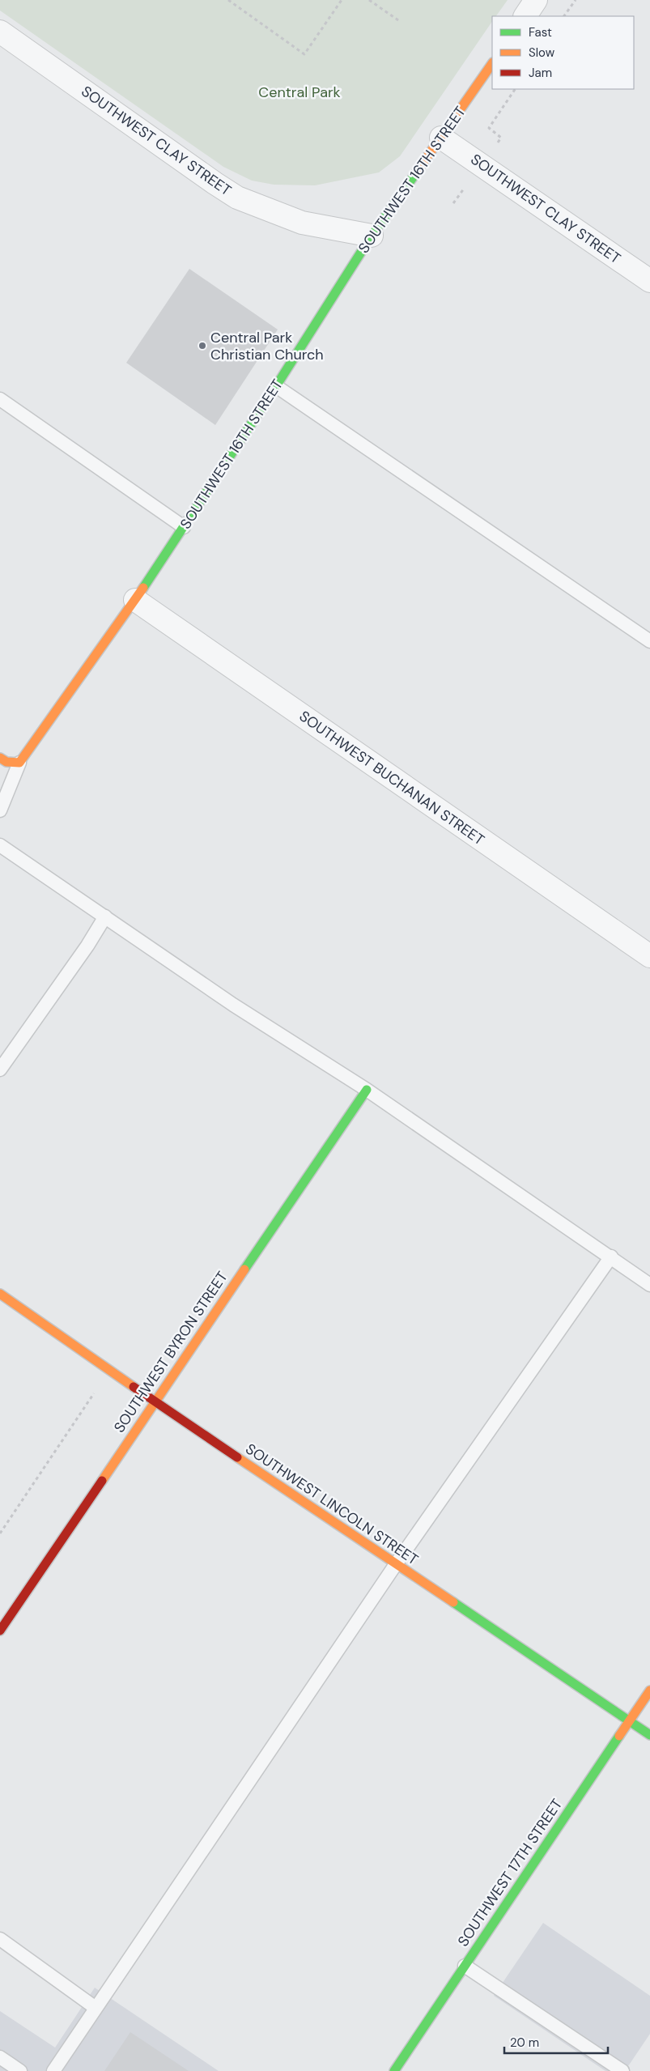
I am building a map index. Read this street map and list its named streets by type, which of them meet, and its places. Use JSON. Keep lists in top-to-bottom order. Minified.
{"streets":{"street":["SOUTHWEST CLAY STREET","SOUTHWEST 16TH STREET","SOUTHWEST BUCHANAN STREET","SOUTHWEST BYRON STREET","SOUTHWEST LINCOLN STREET","SOUTHWEST 17TH STREET"]},"crossings":[["SOUTHWEST CLAY STREET","SOUTHWEST 16TH STREET"],["SOUTHWEST 16TH STREET","SOUTHWEST BUCHANAN STREET"],["SOUTHWEST BYRON STREET","SOUTHWEST LINCOLN STREET"],["SOUTHWEST LINCOLN STREET","SOUTHWEST 17TH STREET"]],"parks":["Central Park"],"places":["Central Park Christian Church"],"legend":["Fast","Slow","Jam"],"scale_bar":"20 m"}
